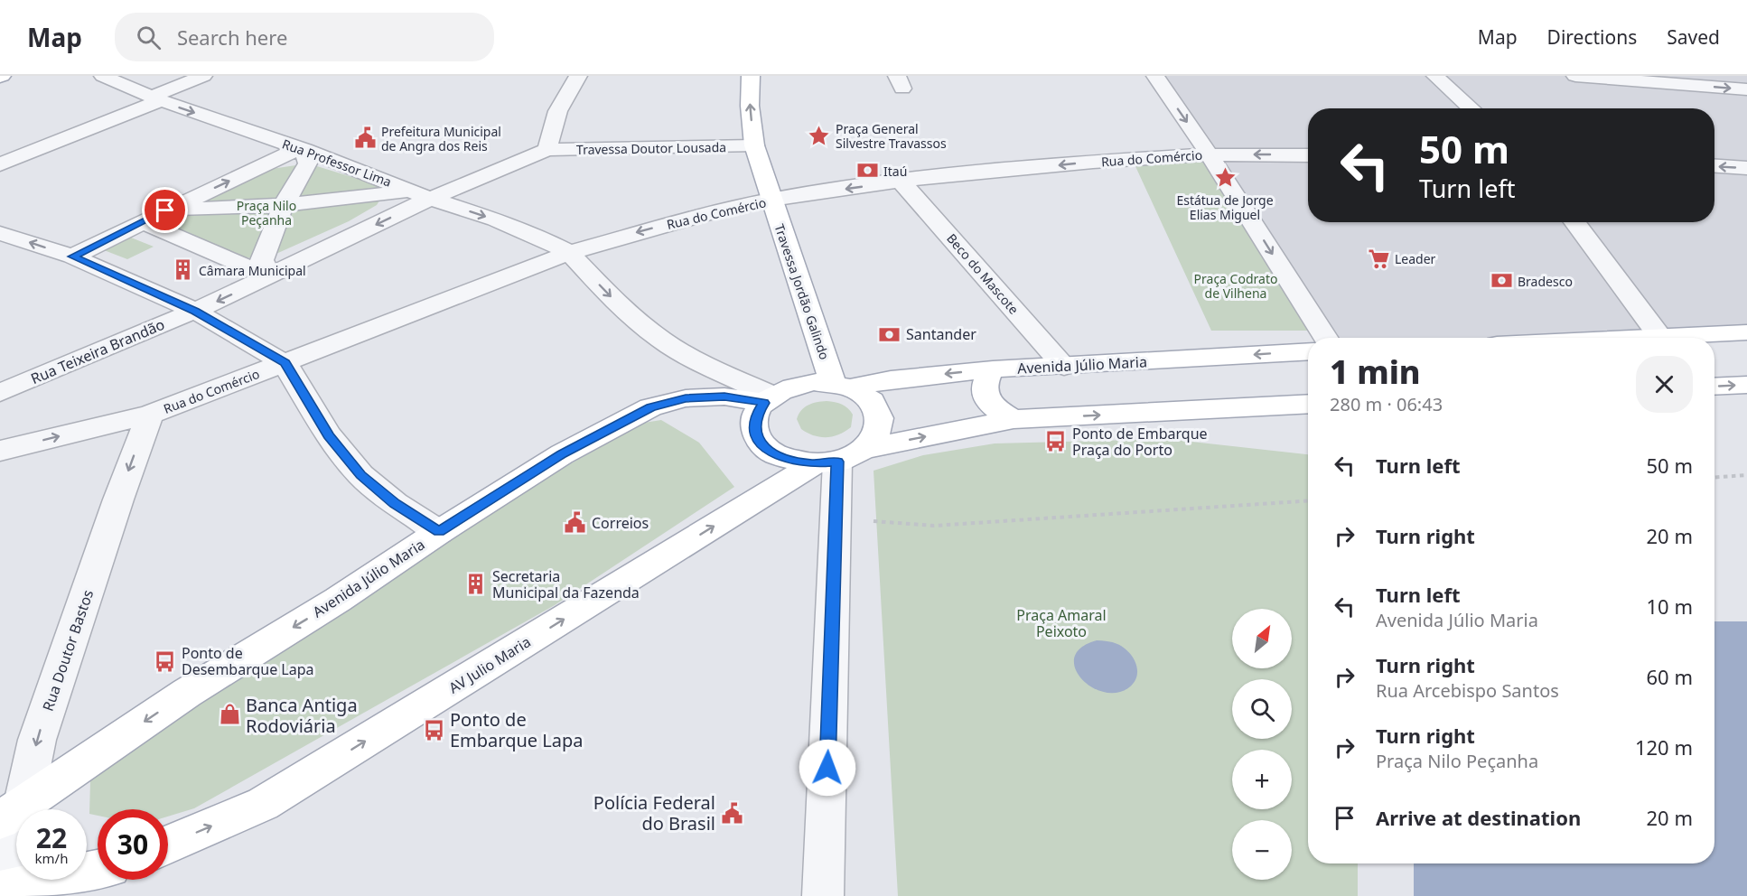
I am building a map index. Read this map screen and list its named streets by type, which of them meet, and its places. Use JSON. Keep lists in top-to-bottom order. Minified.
{"streets":{"main road":["Travessa Jordão Galindo","Avenida Júlio Maria","AV Julio Maria"],"street":["Travessa Doutor Lousada","Rua do Comércio","Rua Professor Lima","Beco do Mascote","Rua Teixeira Brandão","Rua Doutor Bastos"]},"crossings":[["Travessa Doutor Lousada","Travessa Jordão Galindo"],["Rua do Comércio","Rua Professor Lima"],["Rua do Comércio","Beco do Mascote"],["Rua do Comércio","Travessa Jordão Galindo"],["Rua do Comércio","Rua Doutor Bastos"],["Rua Professor Lima","Travessa Jordão Galindo"],["Rua Professor Lima","Rua Teixeira Brandão"],["Rua Professor Lima","Avenida Júlio Maria"],["Rua Professor Lima","AV Julio Maria"],["Beco do Mascote","Avenida Júlio Maria"],["Travessa Jordão Galindo","Avenida Júlio Maria"],["Travessa Jordão Galindo","AV Julio Maria"],["Avenida Júlio Maria","Rua Doutor Bastos"],["Avenida Júlio Maria","AV Julio Maria"]],"one_way":["Rua Doutor Bastos","AV Julio Maria"],"parks":["Praça Nilo Peçanha","Praça Codrato de Vilhena","Praça Amaral Peixoto"],"places":{"place":["Praça General Silvestre Travassos","Estátua de Jorge Elias Miguel"],"public building":["Prefeitura Municipal de Angra dos Reis","Correios","Polícia Federal do Brasil"],"bank":["Itaú","Bradesco","Santander"],"supermarket":["Leader"],"building":["Câmara Municipal","Secretaria Municipal da Fazenda"],"bus stop":["Ponto de Embarque Praça do Porto","Ponto de Desembarque Lapa","Ponto de Embarque Lapa"],"shop":["Banca Antiga Rodoviária"]},"north":"top right","page":{"header":"Map","search":"Search here","nav":["Map","Directions","Saved"],"turn":["50 m","Turn left"],"heading":["1 min","280 m · 06:43"],"list":[{"name":"Turn left","value":"50 m"},{"name":"Turn right","value":"20 m"},{"name":"Turn left","note":"Avenida Júlio Maria","value":"10 m"},{"name":"Turn right","note":"Rua Arcebispo Santos","value":"60 m"},{"name":"Turn right","note":"Praça Nilo Peçanha","value":"120 m"},{"name":"Arrive at destination","value":"20 m"}],"map_buttons":["+","−"],"speed":"22 km/h","limit":"30"}}
